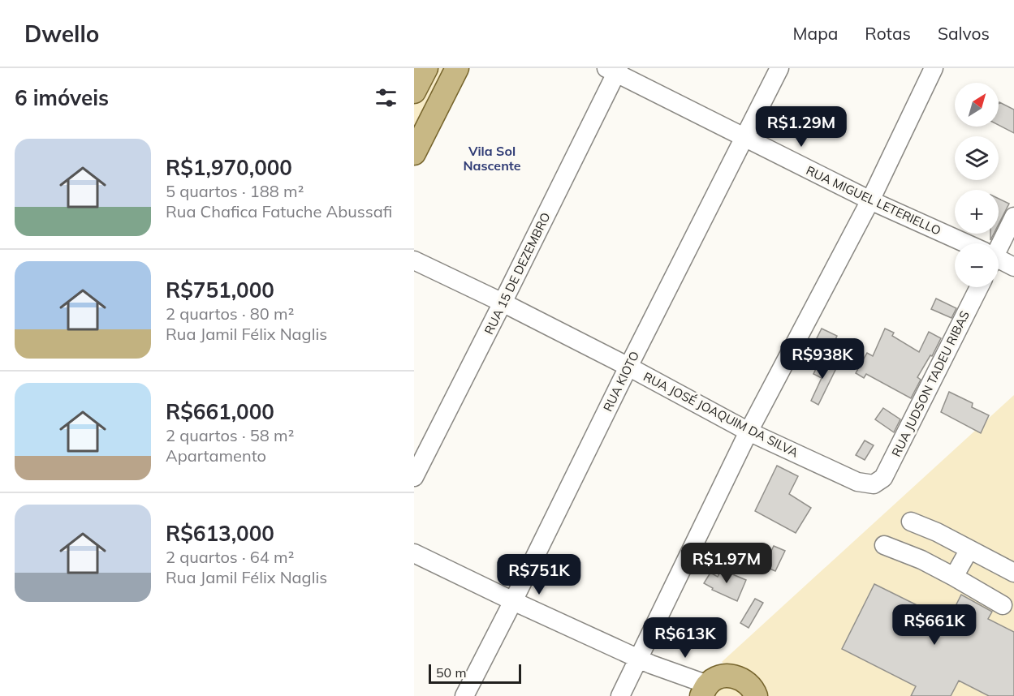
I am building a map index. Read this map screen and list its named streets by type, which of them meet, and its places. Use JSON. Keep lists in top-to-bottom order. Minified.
{"streets":{"street":["RUA MIGUEL LETERIELLO","RUA 15 DE DEZEMBRO","RUA KIOTO","RUA JUDSON TADEU RIBAS","RUA JOSÉ JOAQUIM DA SILVA"]},"crossings":[["RUA MIGUEL LETERIELLO","RUA 15 DE DEZEMBRO"],["RUA MIGUEL LETERIELLO","RUA KIOTO"],["RUA 15 DE DEZEMBRO","RUA JOSÉ JOAQUIM DA SILVA"],["RUA KIOTO","RUA JOSÉ JOAQUIM DA SILVA"],["RUA JUDSON TADEU RIBAS","RUA JOSÉ JOAQUIM DA SILVA"]],"districts":["Vila Sol Nascente"],"scale_bar":"50 m","north":"top right","page":{"header":"Dwello","nav":["Mapa","Rotas","Salvos"],"heading":"6 imóveis","map_buttons":["+","−"],"price":["R$1.29M","R$938K","R$1.97M","R$751K","R$661K","R$613K"],"list":[{"name":"R$1,970,000","note":"5 quartos · 188 m² · Rua Chafica Fatuche Abussafi"},{"name":"R$751,000","note":"2 quartos · 80 m² · Rua Jamil Félix Naglis"},{"name":"R$661,000","note":"2 quartos · 58 m² · Apartamento"},{"name":"R$613,000","note":"2 quartos · 64 m² · Rua Jamil Félix Naglis"}],"scale":"50 m"}}
